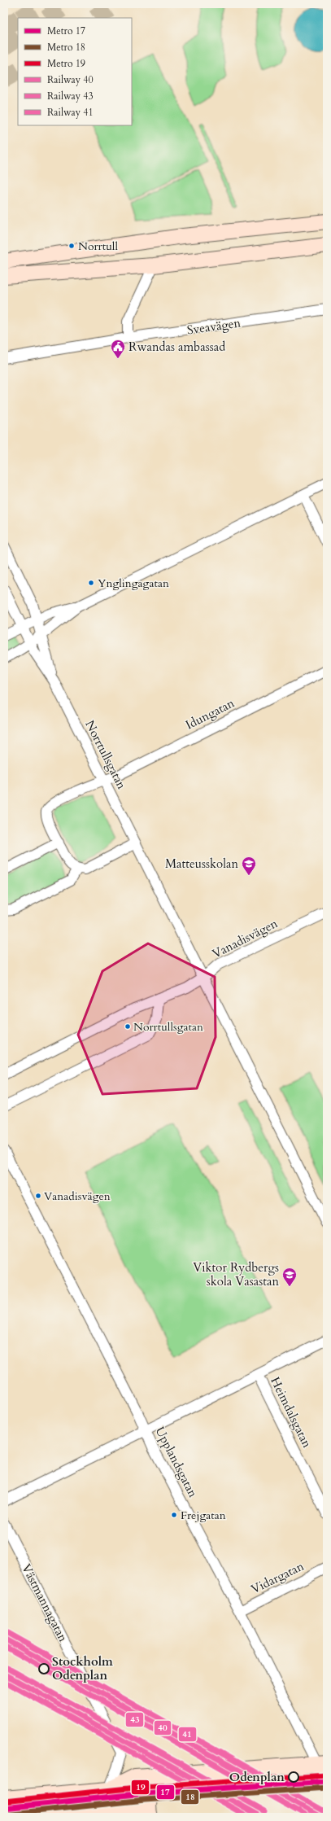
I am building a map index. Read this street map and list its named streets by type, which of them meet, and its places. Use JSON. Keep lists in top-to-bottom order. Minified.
{"streets":{"street":["Sveavägen","Idungatan","Norrtullsgatan","Vanadisvägen","Heimdalsgatan","Upplandsgatan","Vidargatan","Västmannagatan"]},"crossings":[["Idungatan","Norrtullsgatan"],["Norrtullsgatan","Vanadisvägen"],["Upplandsgatan","Vidargatan"]],"places":{"other":["Norrtull","Ynglingagatan","Norrtullsgatan","Vanadisvägen","Frejgatan","Stockholm Odenplan","Odenplan"],"public building":["Rwandas ambassad"],"school or university":["Matteusskolan","Viktor Rydbergs skola Vasastan"]},"lines":["rail line 41","rail line 40","rail line 43","metro line 19","metro line 17","metro line 18"],"legend":["Metro 17","Metro 18","Metro 19","Railway 40","Railway 43","Railway 41"]}
